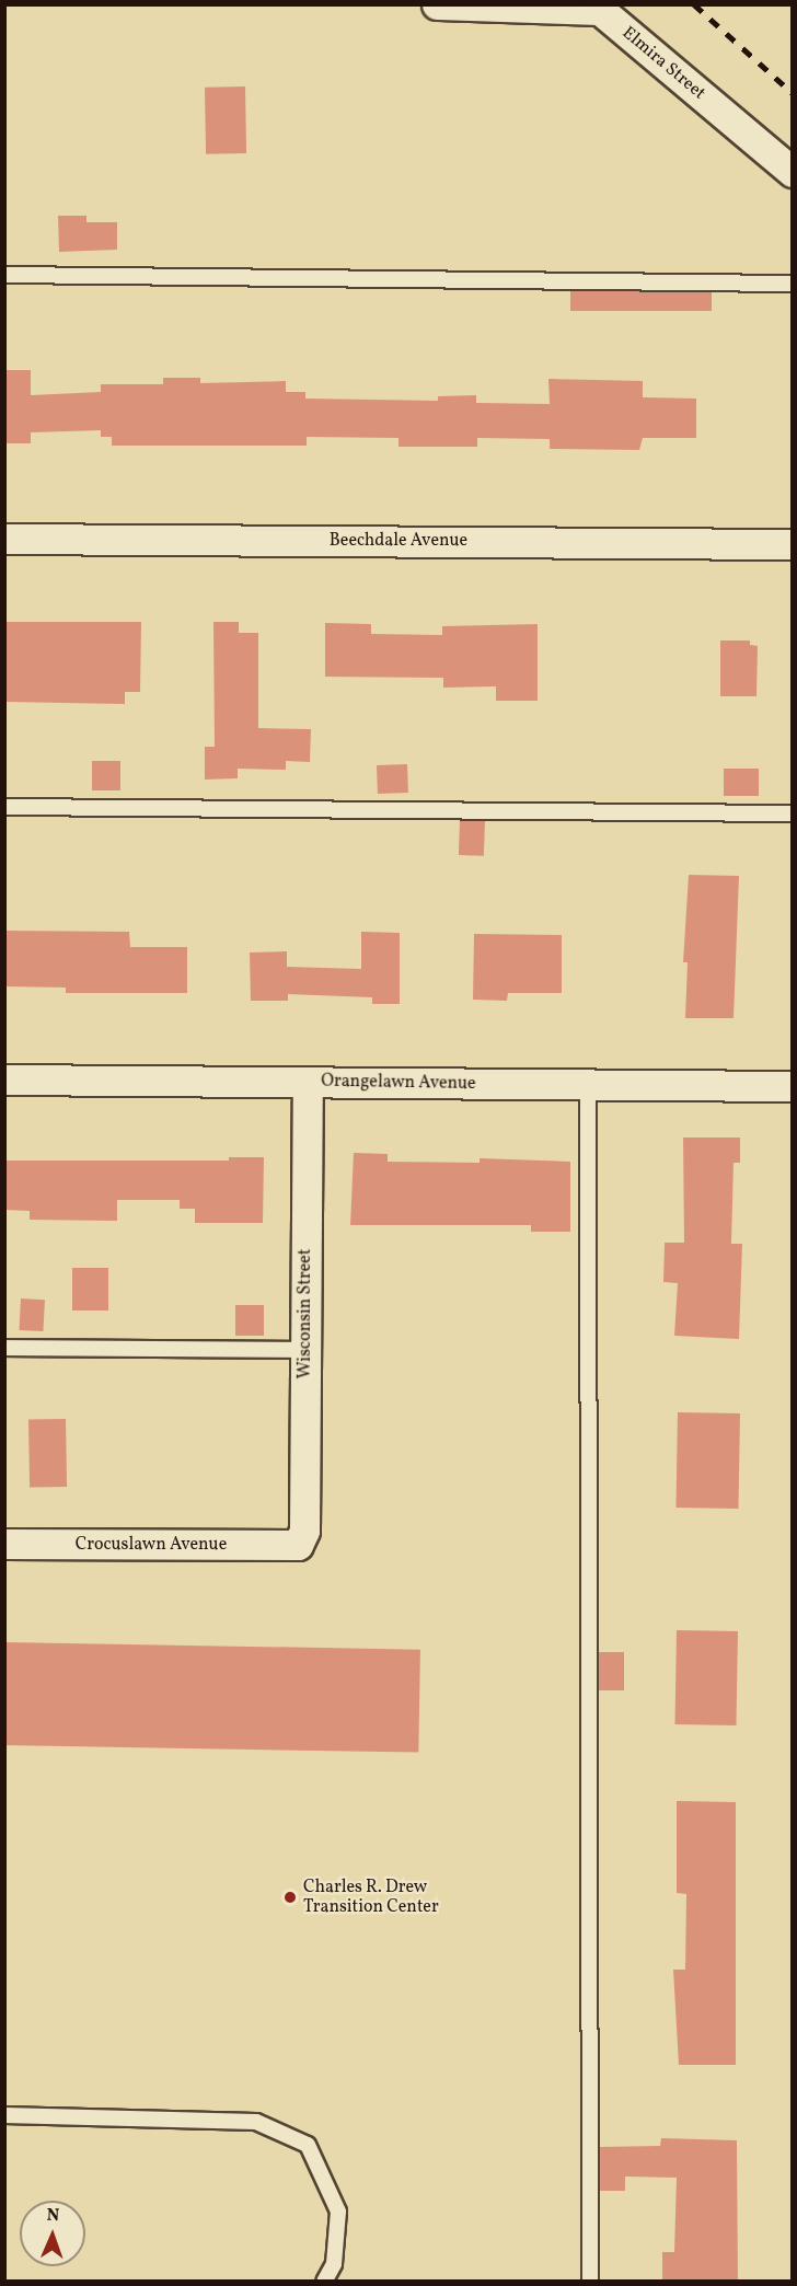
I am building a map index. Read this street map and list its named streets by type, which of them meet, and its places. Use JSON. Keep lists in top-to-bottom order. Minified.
{"streets":{"street":["Elmira Street","Beechdale Avenue","Orangelawn Avenue","Wisconsin Street","Crocuslawn Avenue"]},"crossings":[["Orangelawn Avenue","Wisconsin Street"],["Wisconsin Street","Crocuslawn Avenue"]],"places":["Charles R. Drew Transition Center"],"north":"top"}
